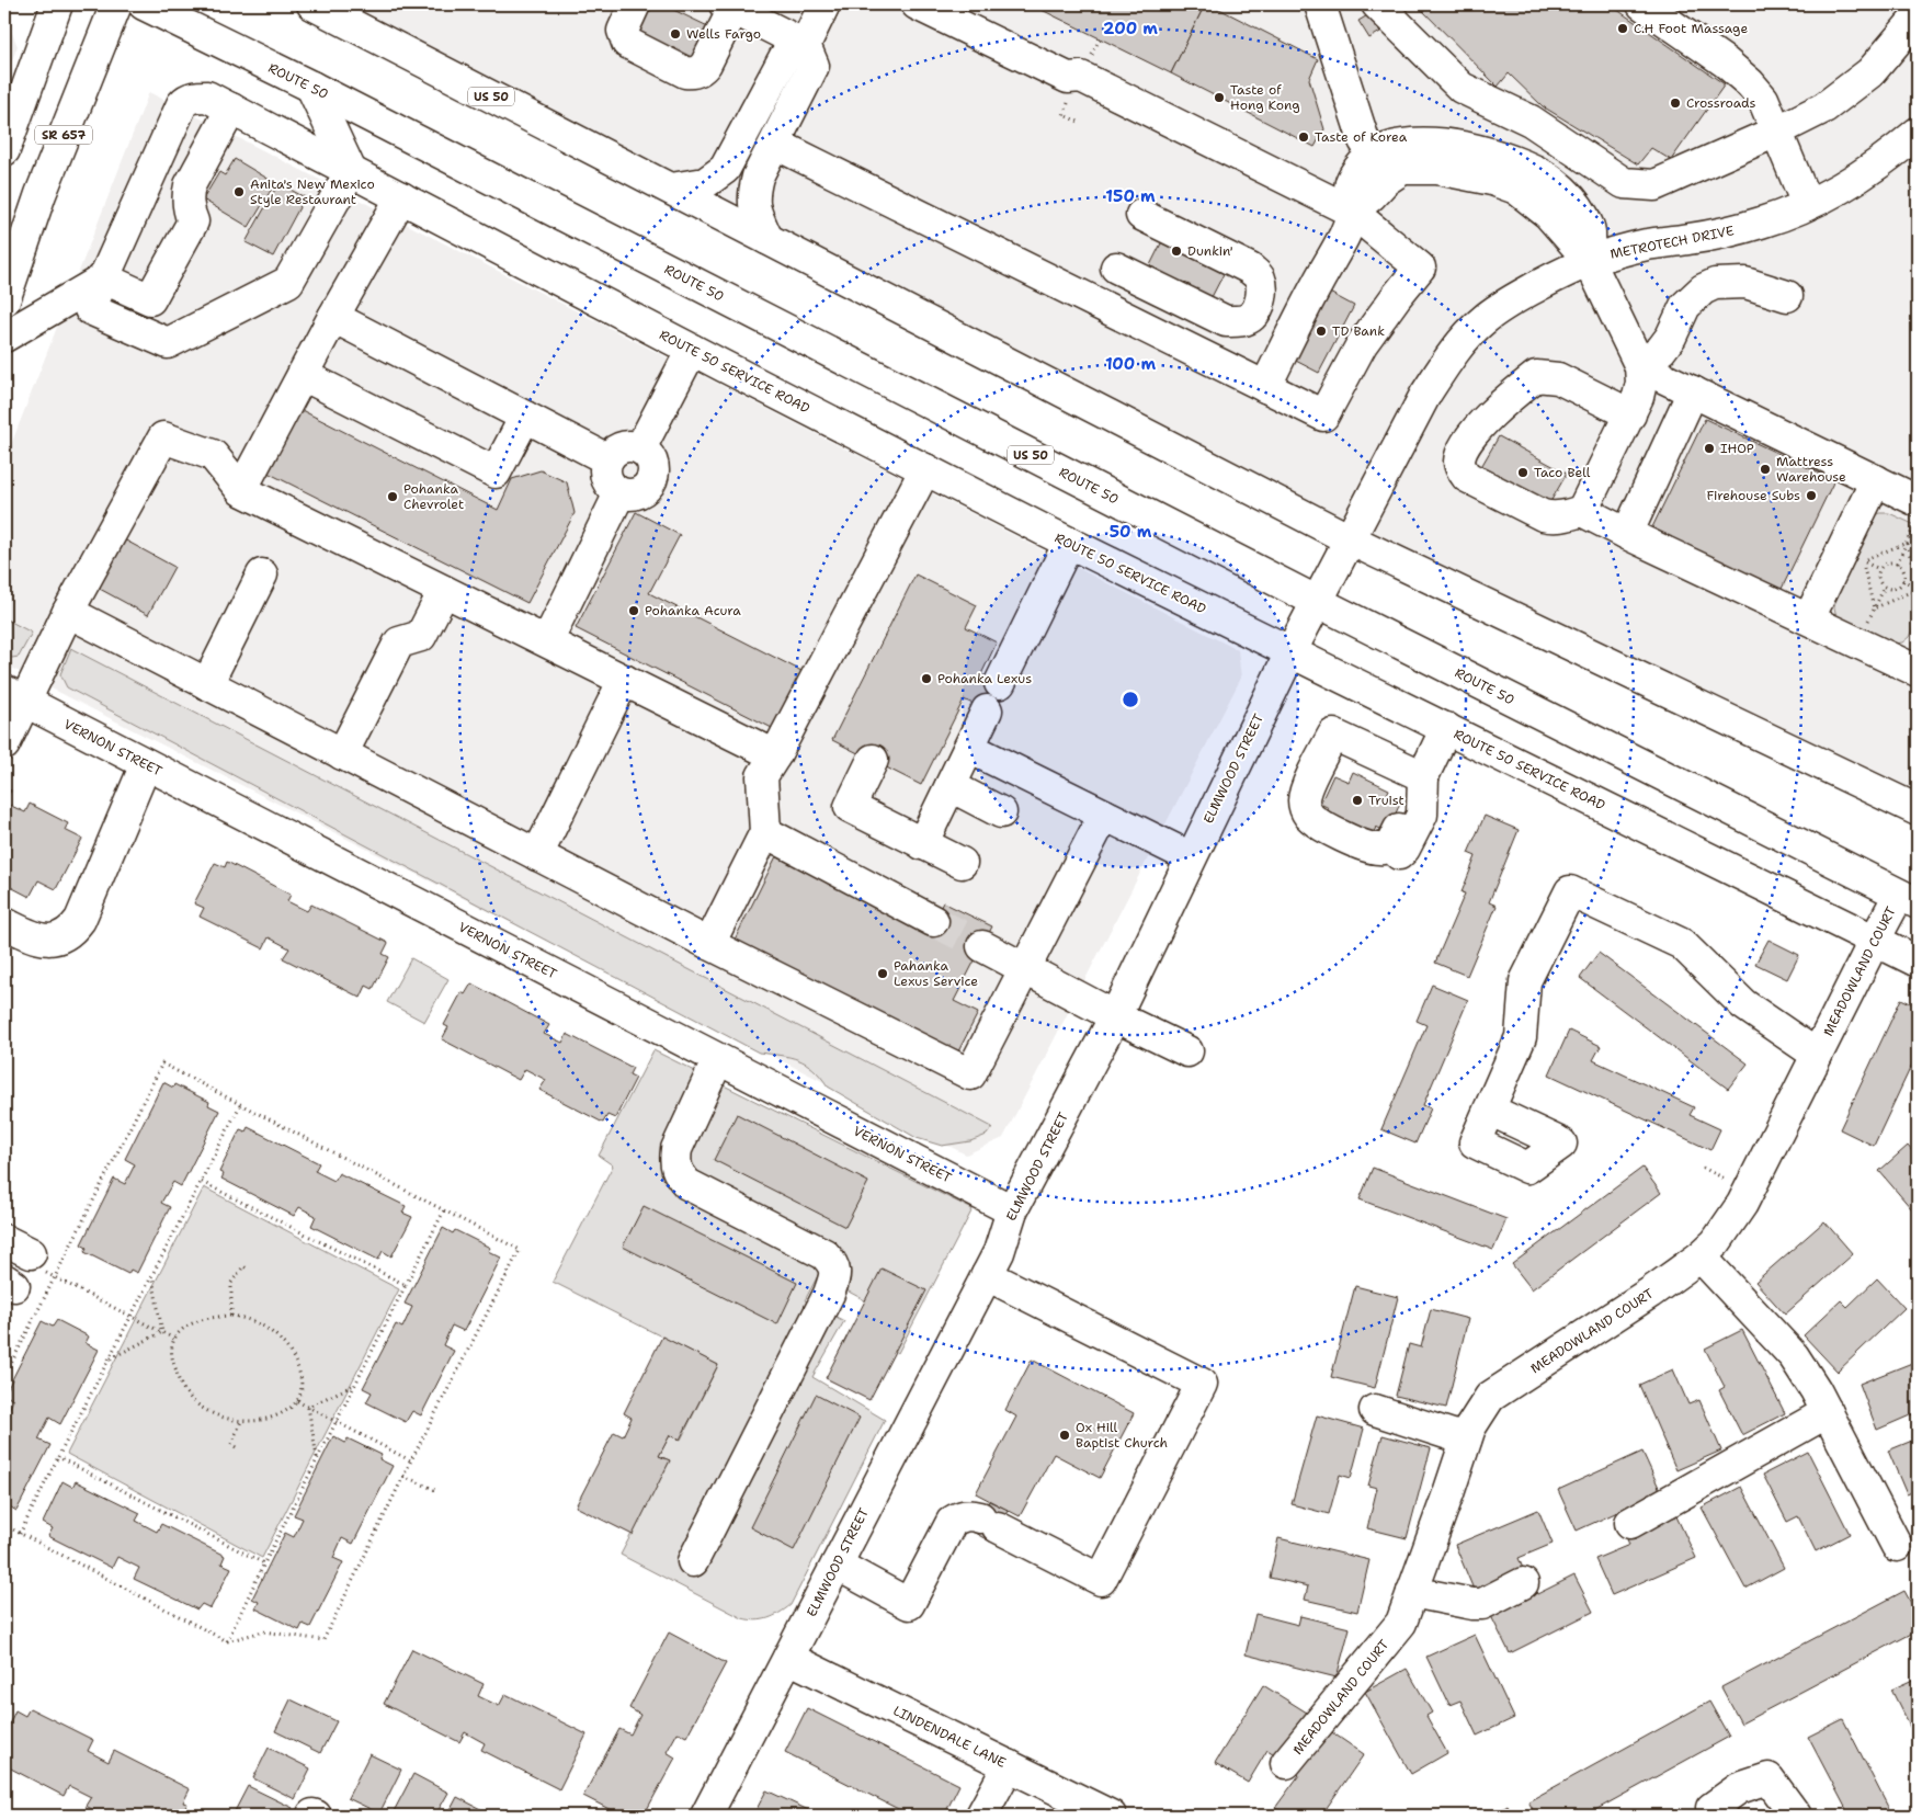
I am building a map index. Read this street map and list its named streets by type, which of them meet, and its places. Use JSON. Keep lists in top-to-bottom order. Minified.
{"streets":{"main road":["ROUTE 50","US 50","SR 657","METROTECH DRIVE","ROUTE 50 SERVICE ROAD","VERNON STREET","ELMWOOD STREET","MEADOWLAND COURT","LINDENDALE LANE"]},"crossings":[["ROUTE 50","METROTECH DRIVE"],["ROUTE 50","ELMWOOD STREET"],["ROUTE 50","MEADOWLAND COURT"],["US 50","METROTECH DRIVE"],["METROTECH DRIVE","ELMWOOD STREET"],["ROUTE 50 SERVICE ROAD","ELMWOOD STREET"],["ROUTE 50 SERVICE ROAD","MEADOWLAND COURT"],["VERNON STREET","ELMWOOD STREET"],["ELMWOOD STREET","LINDENDALE LANE"]],"places":["C.H Foot Massage","Wells Fargo","Taste of Hong Kong","Crossroads","Taste of Korea","Anita's New Mexico Style Restaurant","Dunkin'","TD Bank","IHOP","Mattress Warehouse","Taco Bell","Firehouse Subs","Pohanka Chevrolet","Pohanka Acura","Pohanka Lexus","Truist","Pahanka Lexus Service","Ox Hill Baptist Church"],"rings":["200 m","150 m","100 m","50 m"]}
